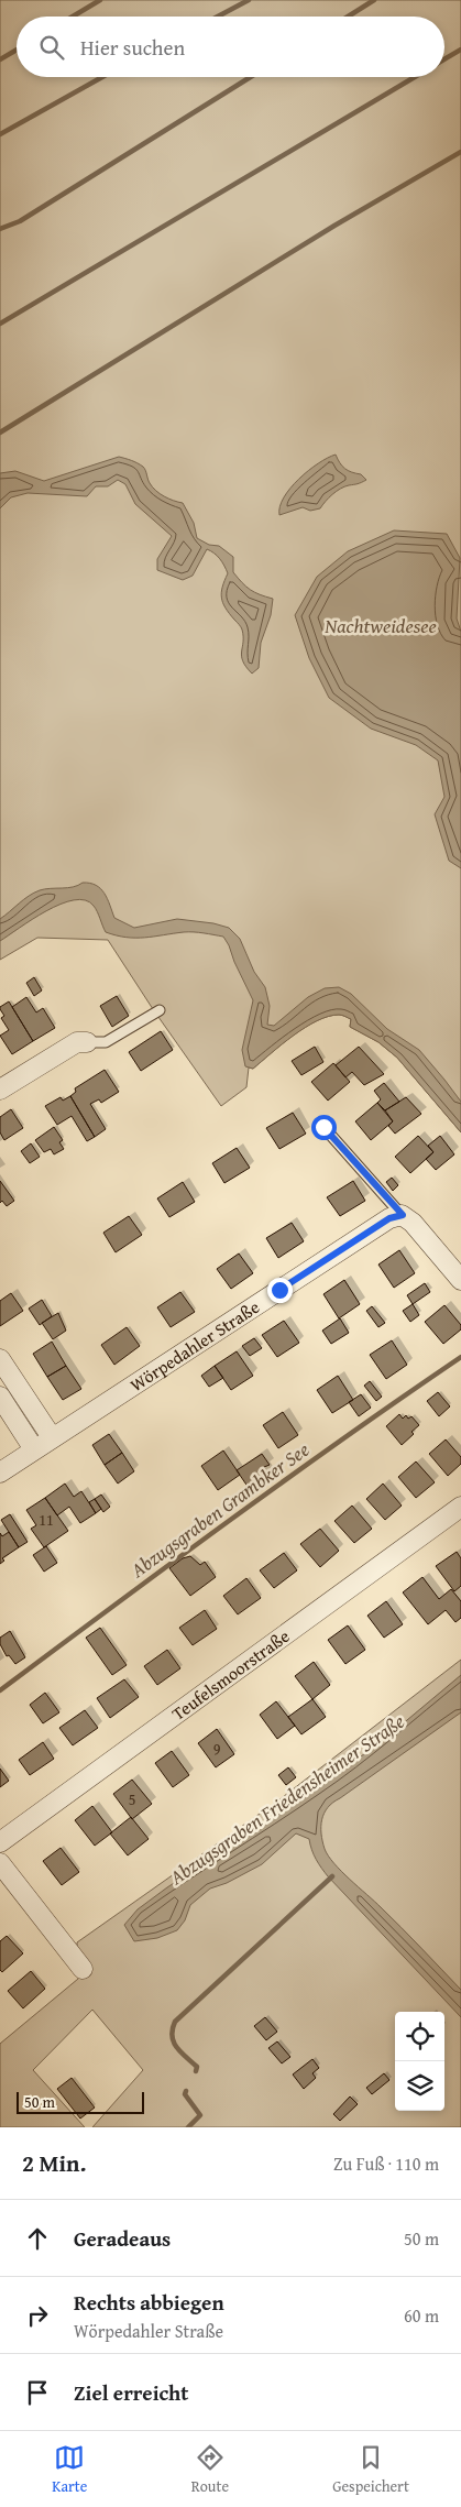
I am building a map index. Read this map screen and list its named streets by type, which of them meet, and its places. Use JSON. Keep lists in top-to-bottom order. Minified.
{"streets":{"street":["Wörpedahler Straße","Teufelsmoorstraße"]},"water":["Nachtweidesee","Abzugsgraben Grambker See","Abzugsgraben Friedensheimer Straße"],"house_numbers":["11","9","5"],"scale_bar":"50 m","page":{"search":"Hier suchen","scale":"50 m","heading":["2 Min.","Zu Fuß · 110 m"],"list":[["Geradeaus","50 m"],["Rechts abbiegen","Wörpedahler Straße","60 m"],"Ziel erreicht"],"nav":["Karte","Route","Gespeichert"]}}
